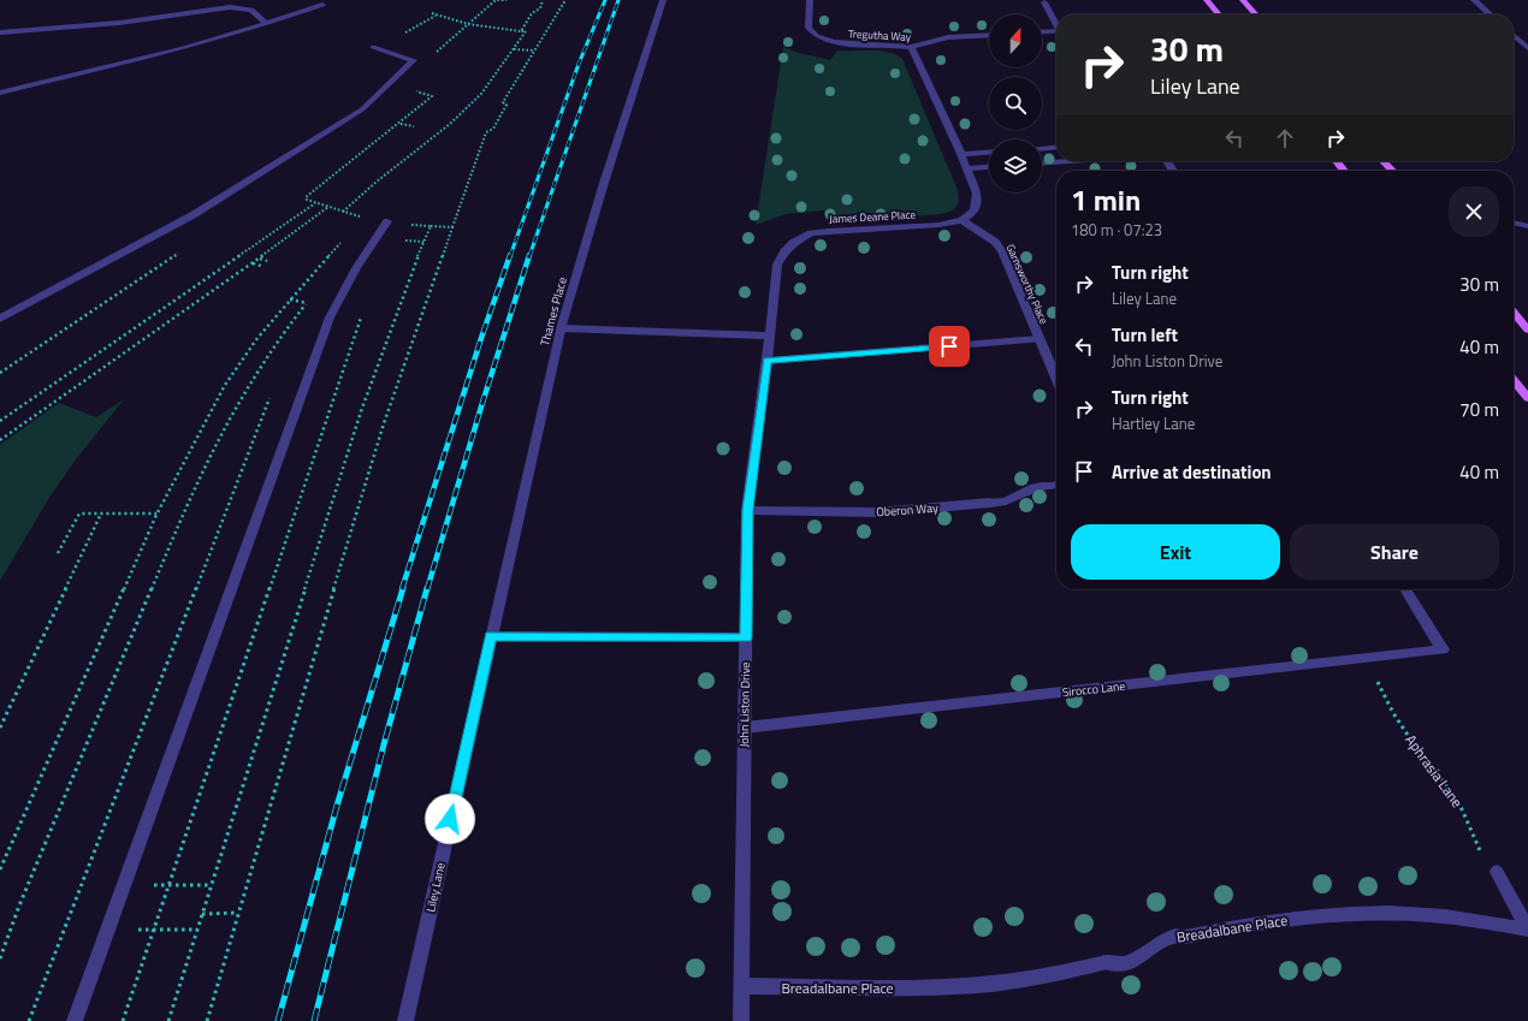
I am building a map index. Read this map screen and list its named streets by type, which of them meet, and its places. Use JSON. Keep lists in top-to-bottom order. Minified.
{"streets":{"street":["Tregutha Way","James Deane Place","Garnsworthy Place","Thames Place","Oberon Way","Sirocco Lane","John Liston Drive","Liley Lane","Breadalbane Place"],"path":["Aphrasia Lane"]},"crossings":[["James Deane Place","Garnsworthy Place"],["James Deane Place","John Liston Drive"],["Thames Place","Liley Lane"],["Oberon Way","John Liston Drive"],["Sirocco Lane","John Liston Drive"],["Sirocco Lane","Aphrasia Lane"],["John Liston Drive","Breadalbane Place"]],"north":"top","page":{"turn":["30 m","Liley Lane"],"heading":["1 min","180 m · 07:23"],"list":[{"name":"Turn right","note":"Liley Lane","value":"30 m"},{"name":"Turn left","note":"John Liston Drive","value":"40 m"},{"name":"Turn right","note":"Hartley Lane","value":"70 m"},{"name":"Arrive at destination","value":"40 m"}],"buttons":["Exit","Share"]}}
